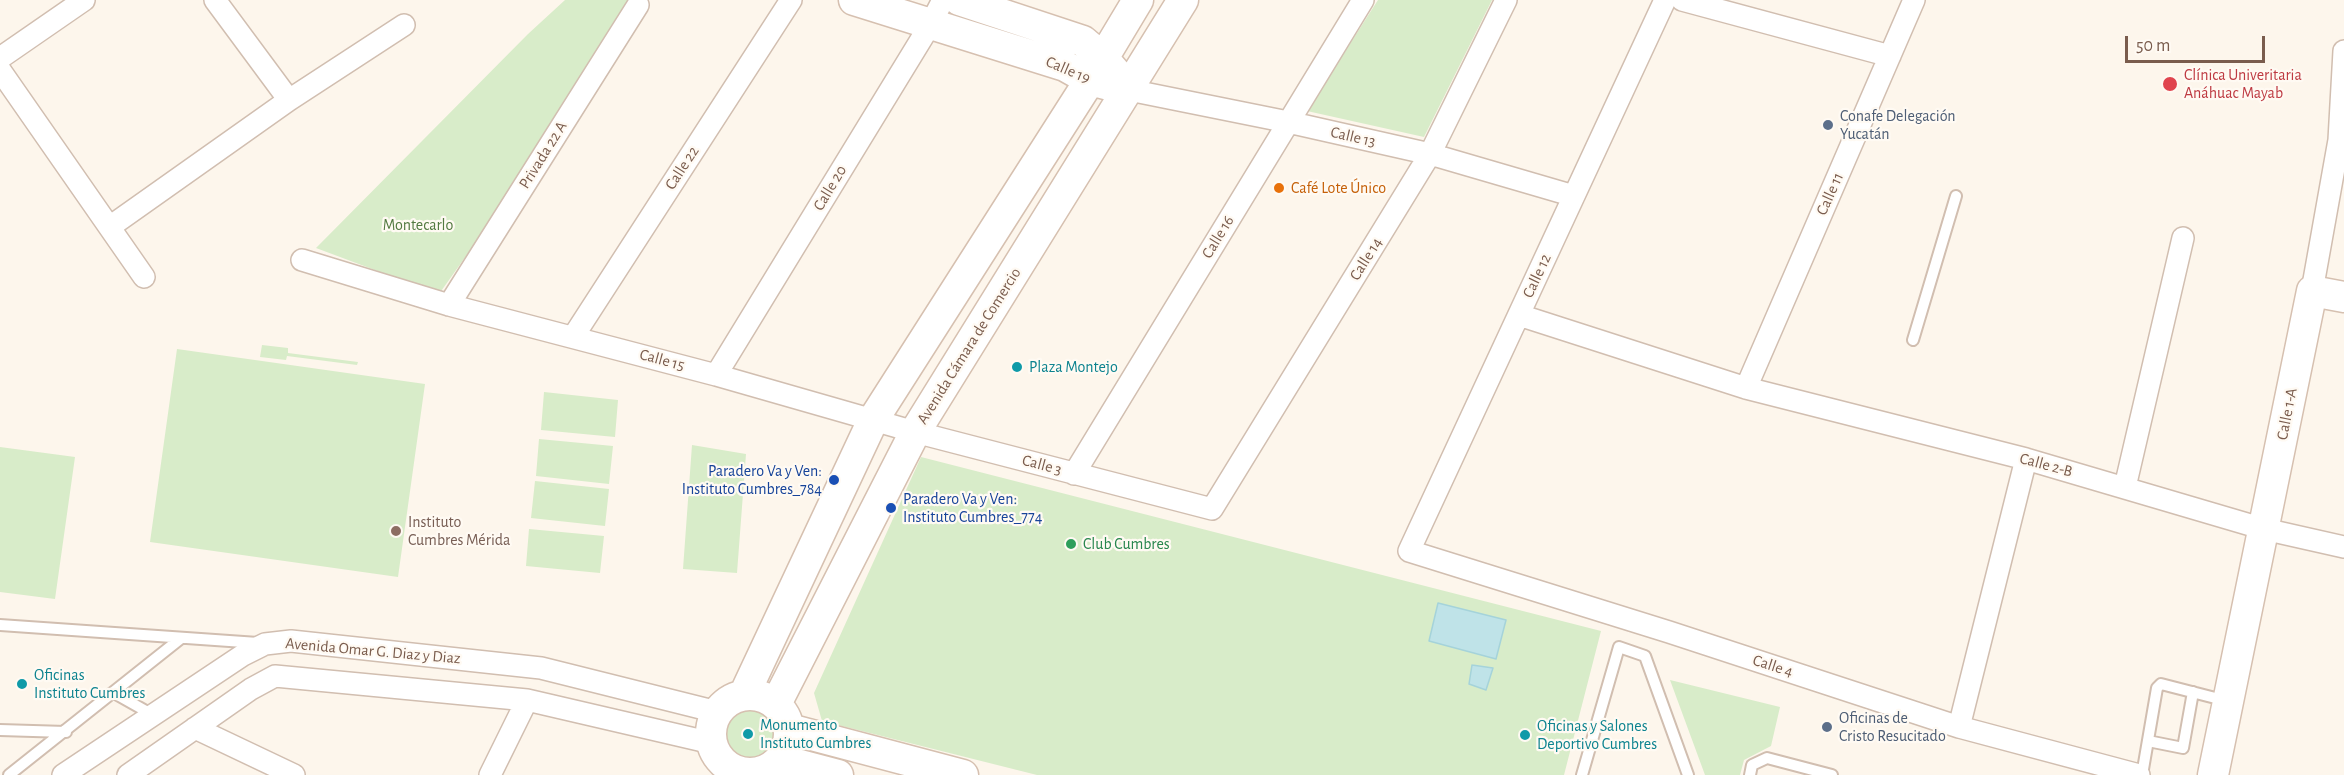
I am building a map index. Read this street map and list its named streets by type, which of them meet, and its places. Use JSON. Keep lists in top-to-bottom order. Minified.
{"streets":{"main road":["Calle 19","Avenida Cámara de Comercio","Calle 1-A"],"street":["Calle 13","Privada 22 A","Calle 22","Calle 20","Calle 11","Calle 16","Calle 14","Calle 12","Calle 15","Calle 3","Calle 2-B","Avenida Omar G. Diaz y Diaz","Calle 4"]},"crossings":[["Calle 19","Calle 13"],["Calle 19","Calle 20"],["Calle 19","Avenida Cámara de Comercio"],["Calle 13","Calle 16"],["Calle 13","Calle 14"],["Calle 13","Calle 12"],["Calle 13","Avenida Cámara de Comercio"],["Privada 22 A","Calle 15"],["Calle 22","Calle 15"],["Calle 20","Calle 15"],["Calle 11","Calle 2-B"],["Calle 16","Calle 3"],["Calle 14","Calle 3"],["Calle 12","Calle 4"],["Avenida Cámara de Comercio","Calle 3"],["Avenida Cámara de Comercio","Avenida Omar G. Diaz y Diaz"],["Calle 15","Calle 3"],["Calle 1-A","Calle 2-B"]],"parks":["Montecarlo"],"places":["Clínica Univeritaria Anáhuac Mayab","Conafe Delegación Yucatán","Café Lote Único","Plaza Montejo","Paradero Va y Ven: Instituto Cumbres_784","Paradero Va y Ven: Instituto Cumbres_774","Instituto Cumbres Mérida","Club Cumbres","Oficinas Instituto Cumbres","Oficinas de Cristo Resucitado","Monumento Instituto Cumbres","Oficinas y Salones Deportivo Cumbres"],"scale_bar":"50 m"}
